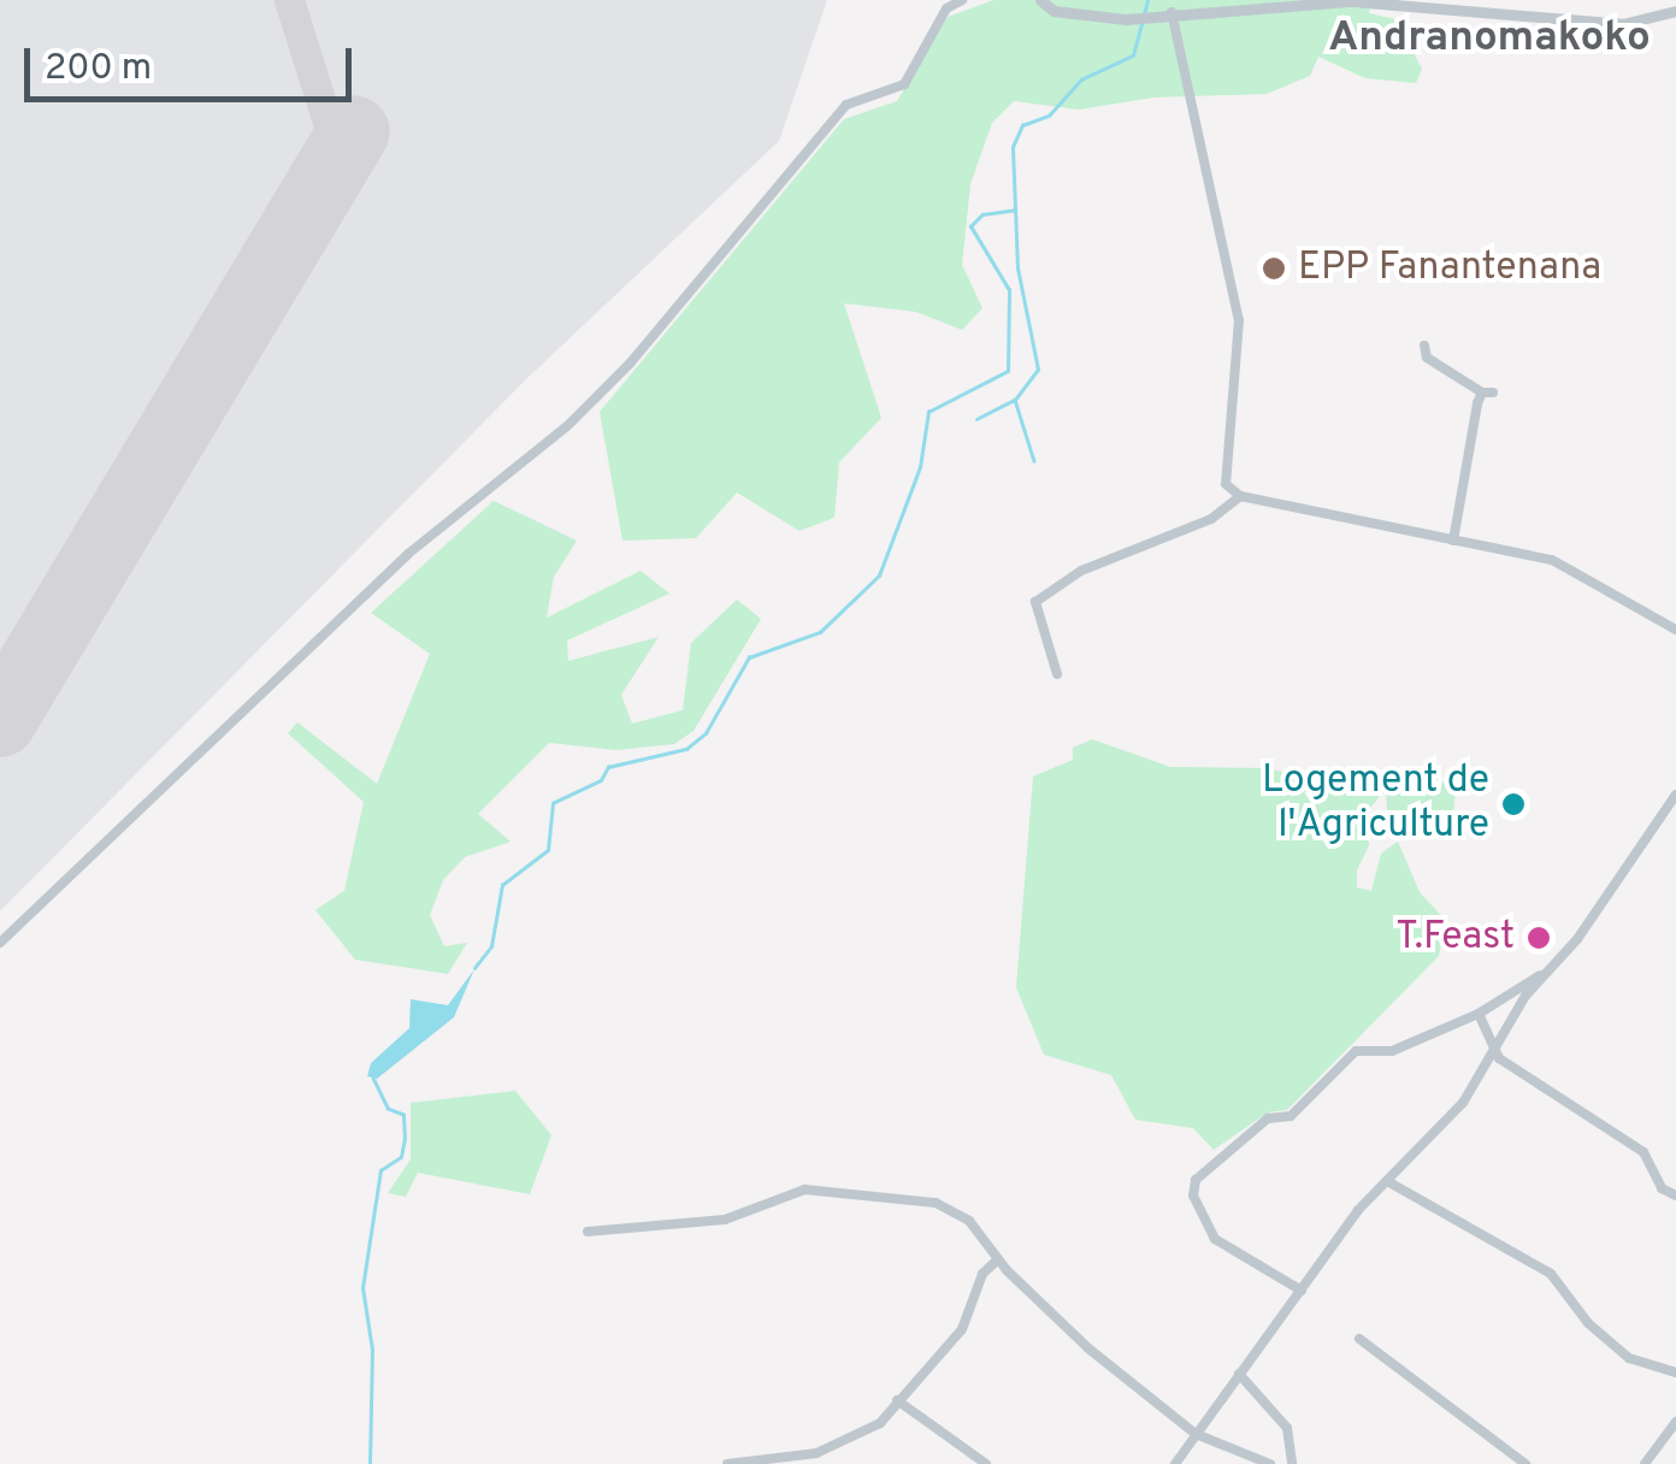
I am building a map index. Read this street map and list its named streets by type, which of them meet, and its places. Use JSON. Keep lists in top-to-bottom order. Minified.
{"districts":["Andranomakoko"],"places":["EPP Fanantenana","Logement de l'Agriculture","T.Feast"],"scale_bar":"200 m"}
